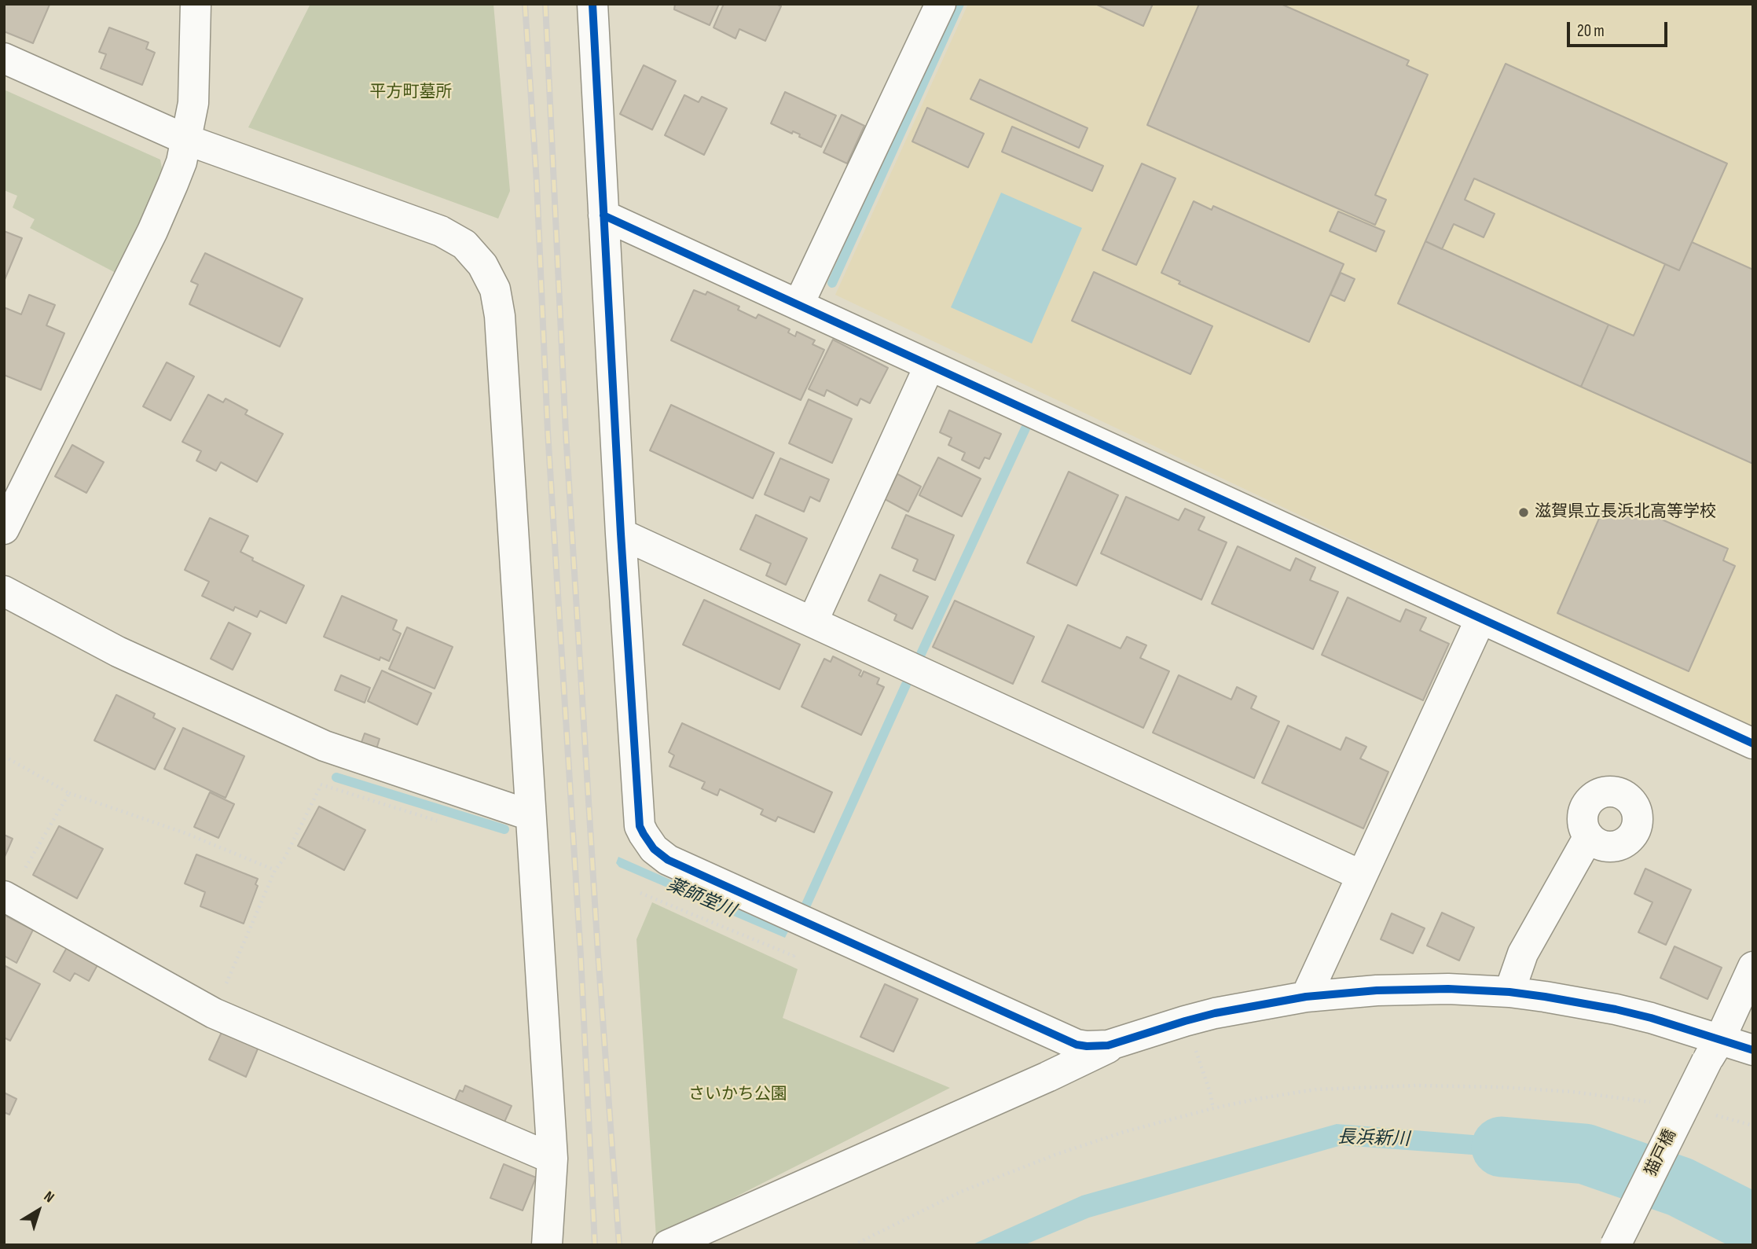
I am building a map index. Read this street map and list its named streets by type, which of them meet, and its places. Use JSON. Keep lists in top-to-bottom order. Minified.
{"streets":{"street":["猫戸橋"]},"water":["薬師堂川","長浜新川"],"parks":["平方町墓所","さいかち公園"],"places":["滋賀県立長浜北高等学校"],"scale_bar":"20 m","north":"top right"}
